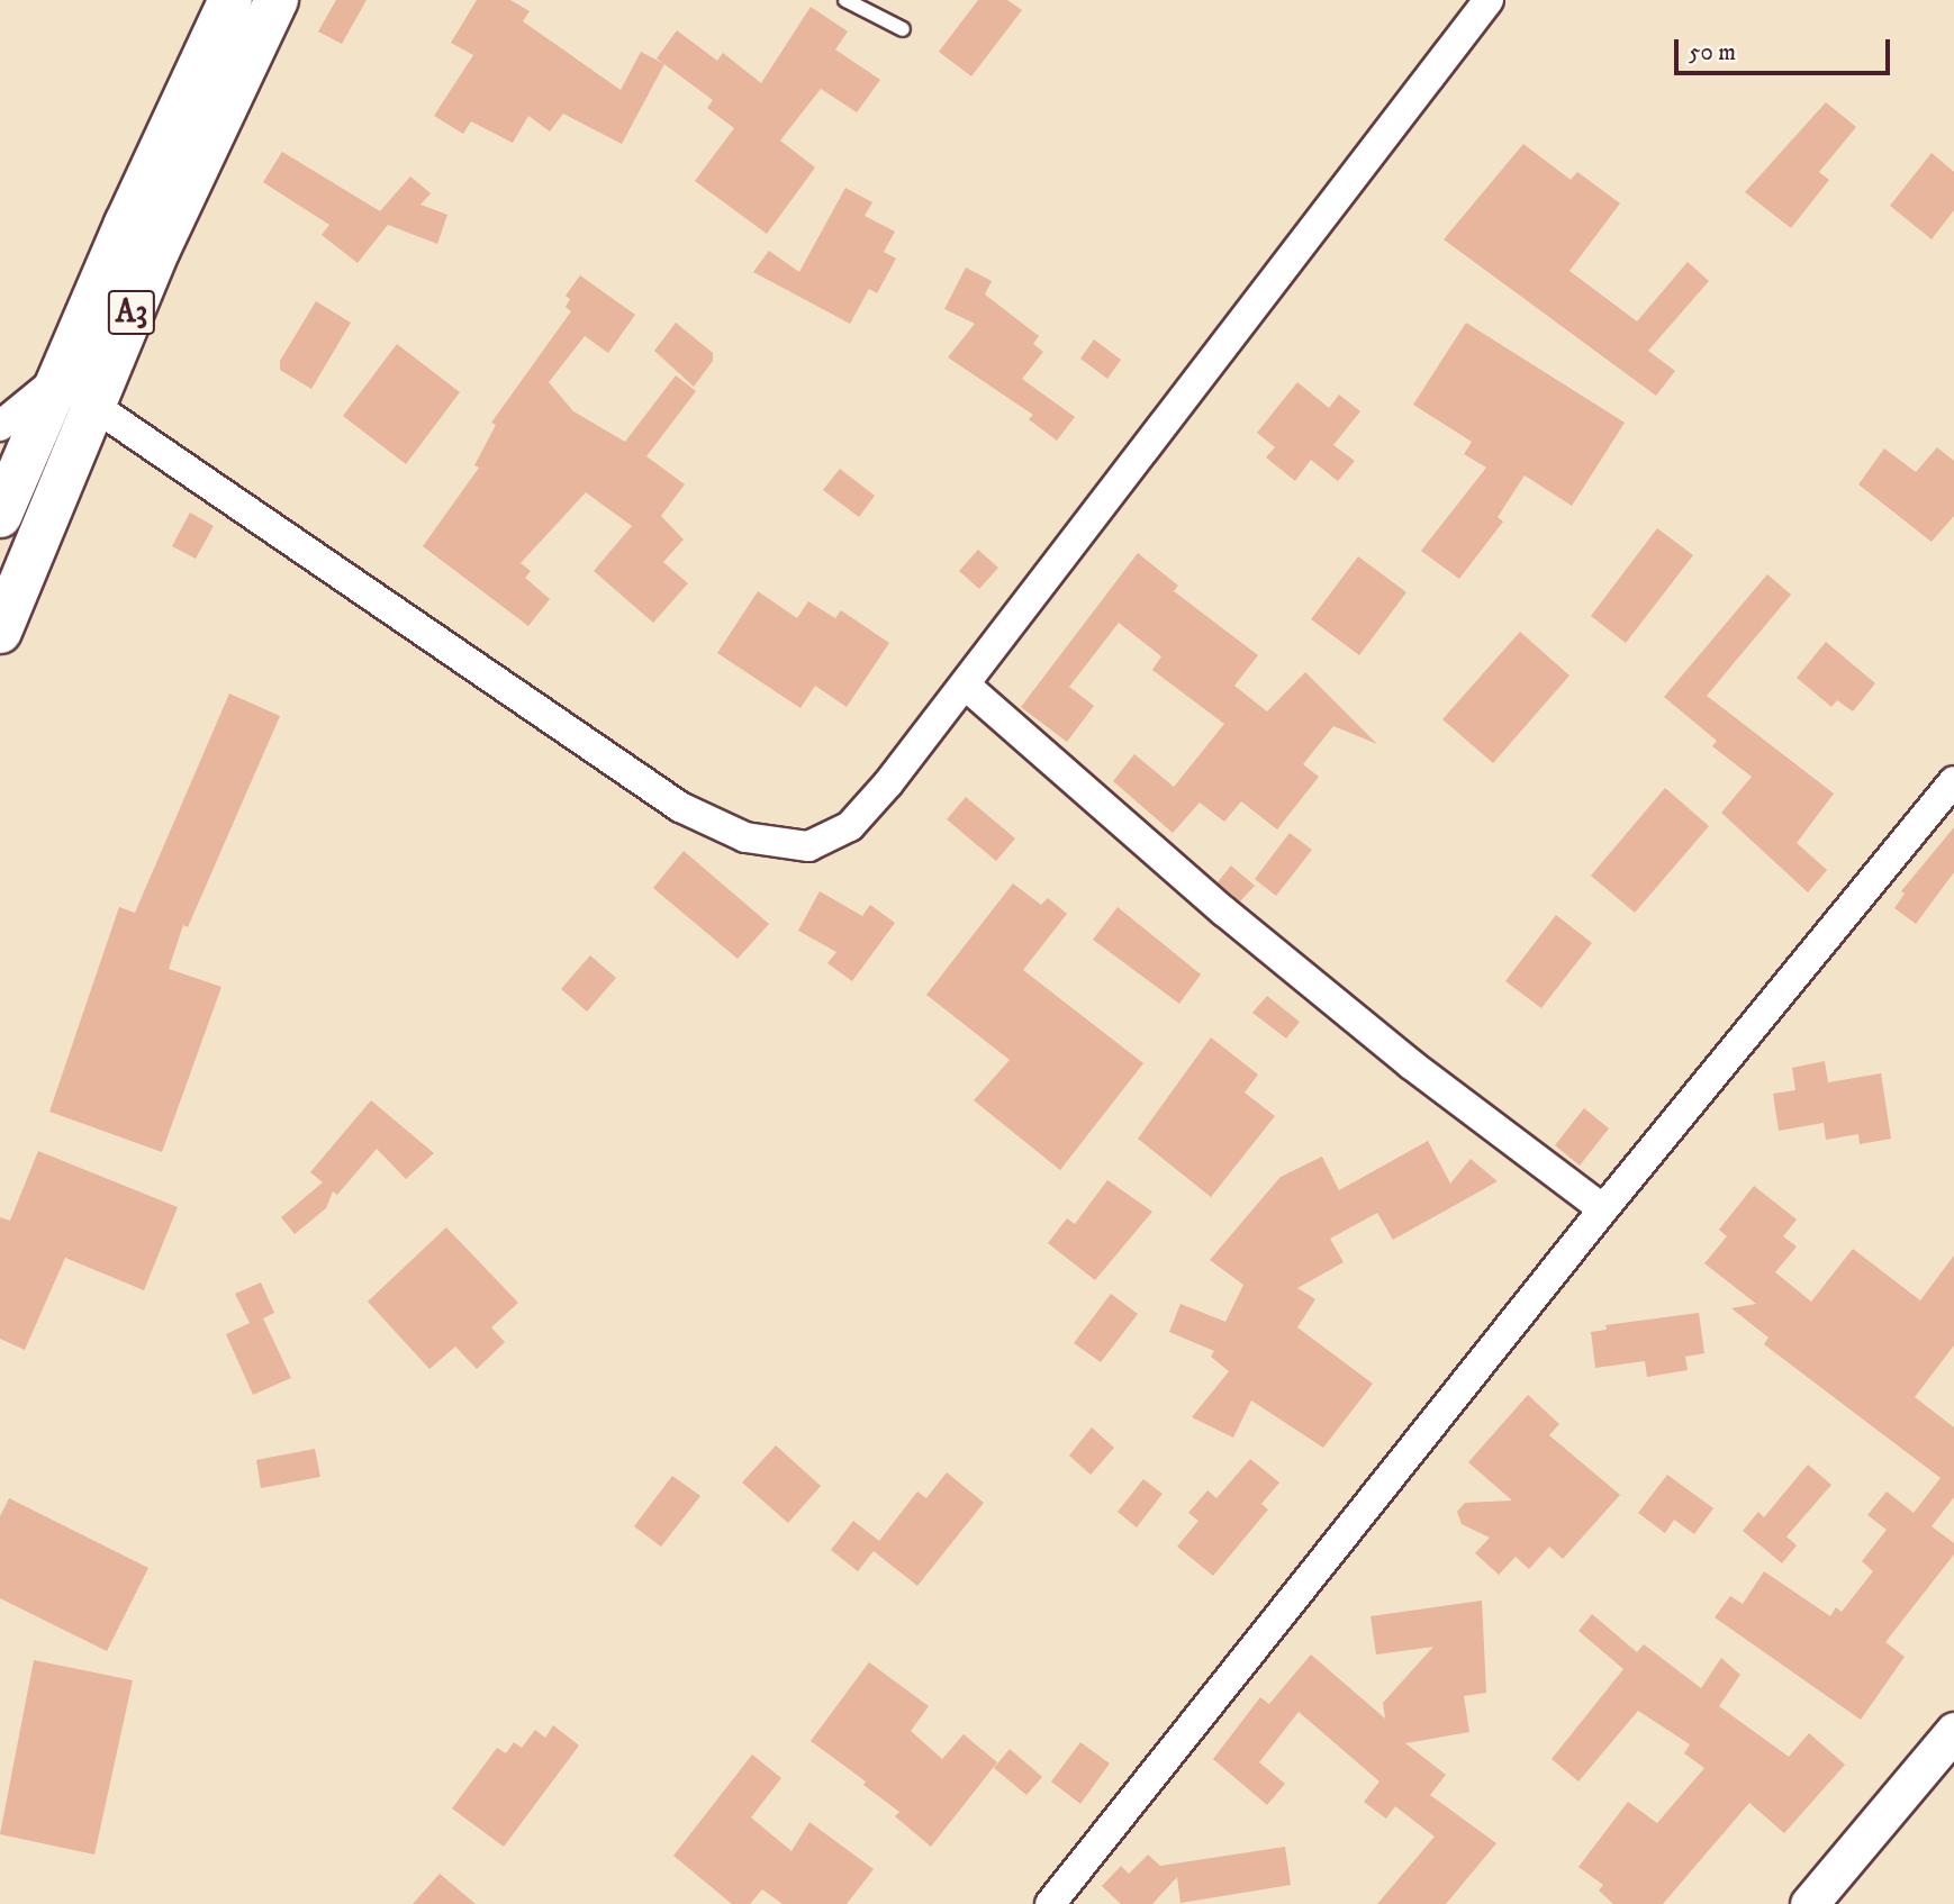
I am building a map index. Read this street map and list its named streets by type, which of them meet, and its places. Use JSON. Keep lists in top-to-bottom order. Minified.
{"streets":{"highway":["A3"]},"scale_bar":"50 m"}
